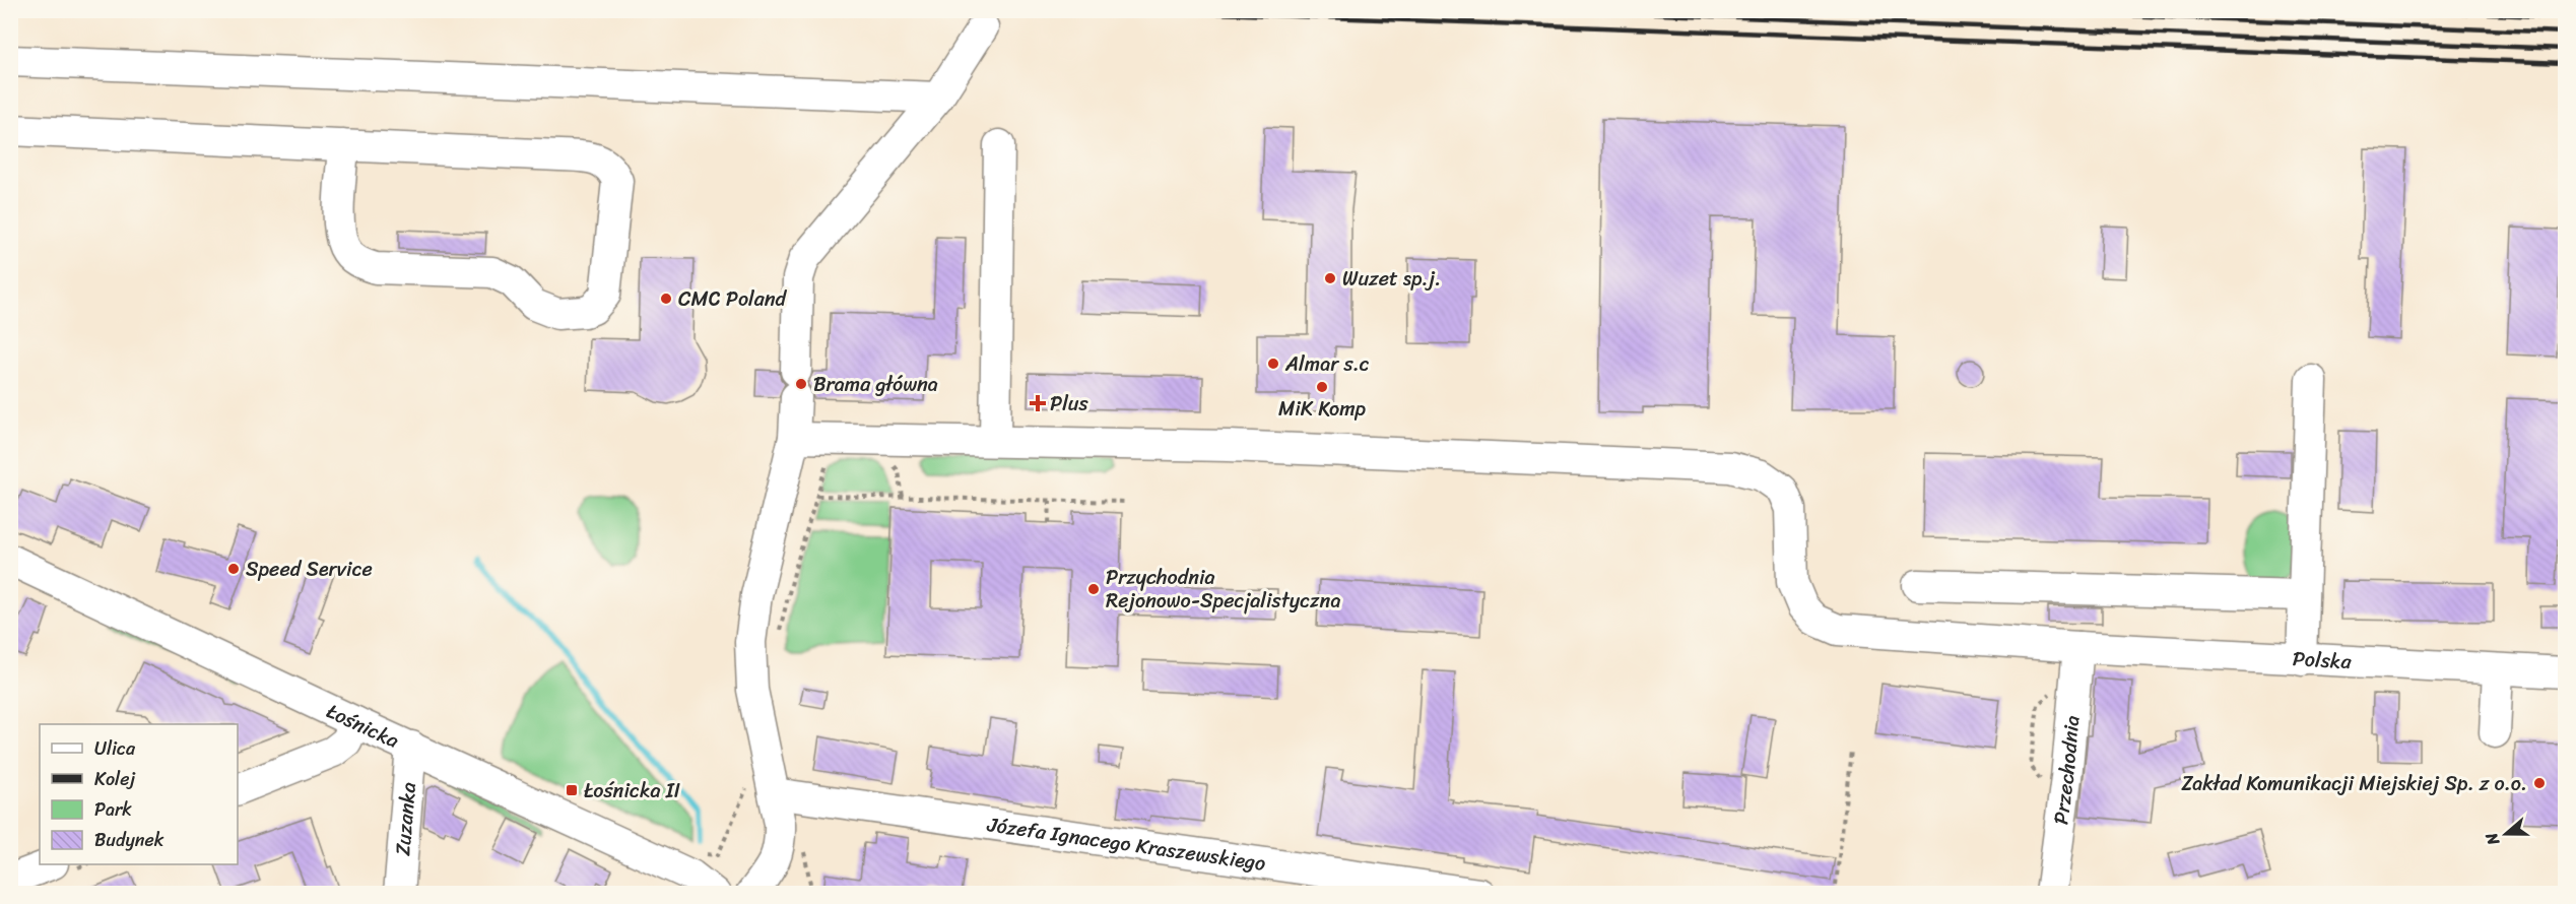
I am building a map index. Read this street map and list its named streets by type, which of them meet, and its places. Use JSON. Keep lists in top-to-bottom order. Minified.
{"streets":{"street":["Polska","Łośnicka","Przechodnia","Zuzanka","Józefa Ignacego Kraszewskiego"]},"crossings":[["Polska","Przechodnia"],["Łośnicka","Zuzanka"]],"places":{"other":["Wuzet sp.j.","CMC Poland","Almar s.c","Brama główna","MiK Komp","Speed Service","Przychodnia Rejonowo-Specjalistyczna","Zakład Komunikacji Miejskiej Sp. z o.o."],"health":["Plus"],"transit":["Łośnicka II"]},"legend":["Ulica","Kolej","Park","Budynek"],"north":"left"}
